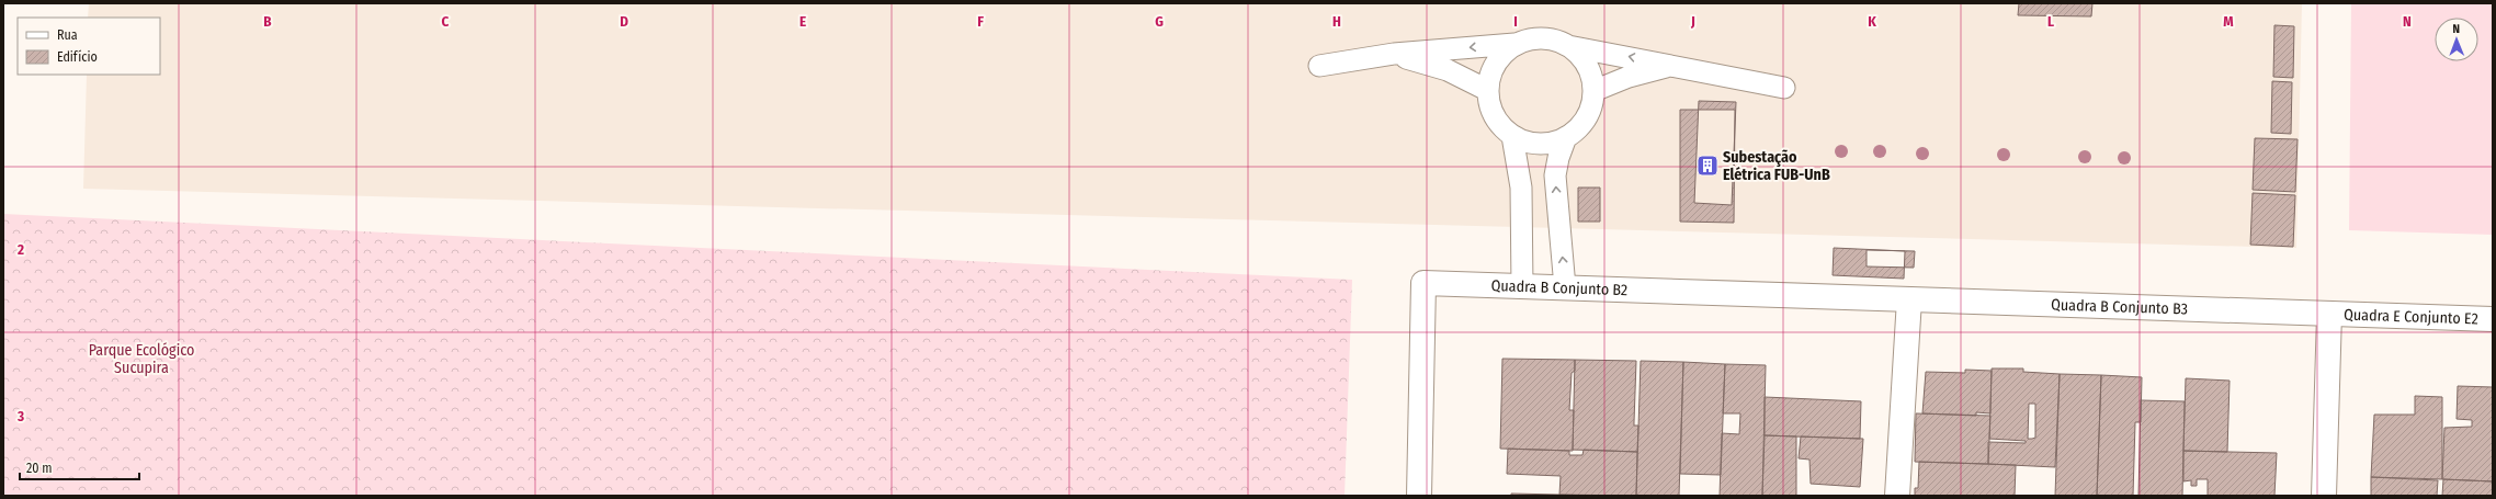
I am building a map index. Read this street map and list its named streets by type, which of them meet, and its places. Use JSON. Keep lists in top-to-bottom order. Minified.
{"streets":{"street":["Quadra B Conjunto B2","Quadra B Conjunto B3","Quadra E Conjunto E2"]},"crossings":[["Quadra B Conjunto B2","Quadra B Conjunto B3"],["Quadra B Conjunto B3","Quadra E Conjunto E2"]],"parks":["Parque Ecológico Sucupira"],"places":{"building":["Subestação Elétrica FUB-UnB"]},"legend":["Rua","Edifício"],"scale_bar":"20 m","north":"top","grid":{"columns":["B","C","D","E","F","G","H","I","J","K","L","M","N"],"rows":["2","3"]}}
